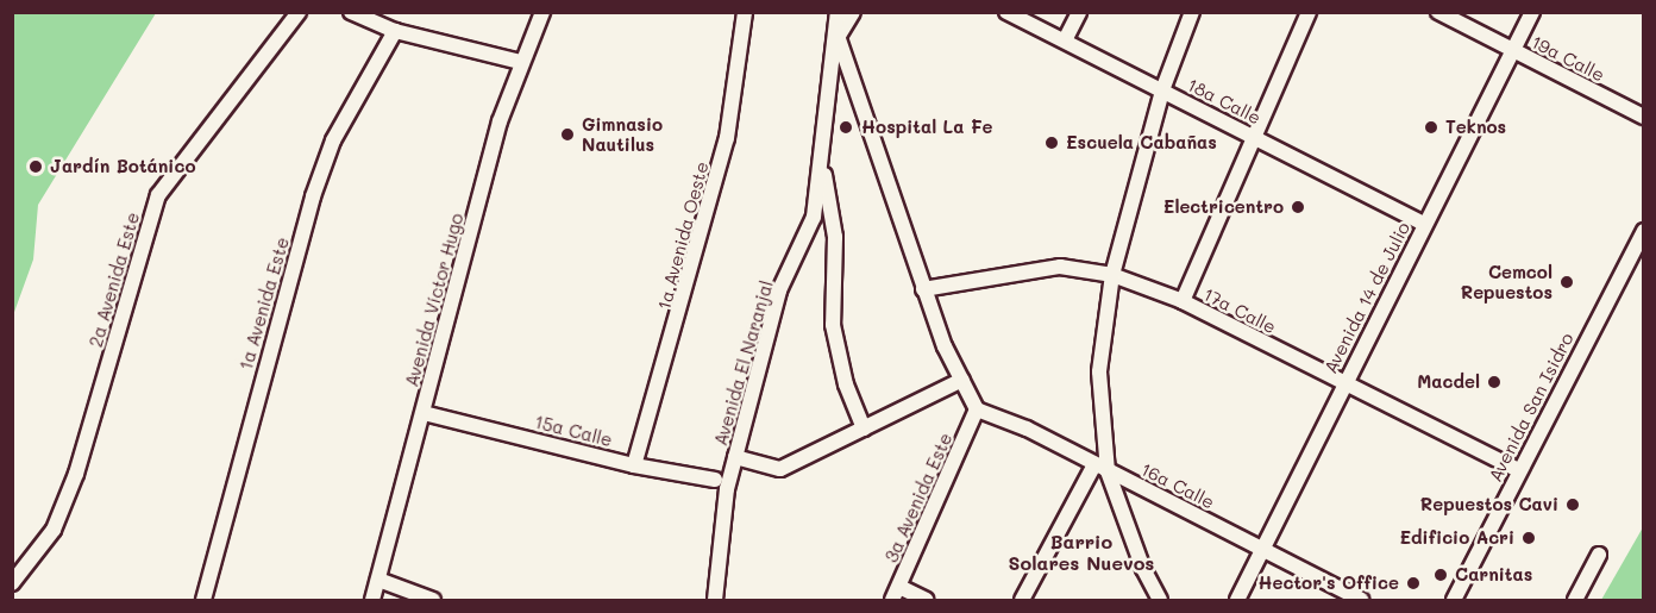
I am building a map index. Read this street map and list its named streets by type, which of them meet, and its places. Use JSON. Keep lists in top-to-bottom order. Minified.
{"streets":{"street":["19a Calle","18a Calle","1a Avenida Oeste","2a Avenida Este","Avenida 14 de Julio","Avenida Víctor Hugo","1a Avenida Este","17a Calle","Avenida El Naranjal","Avenida San Isidro","15a Calle","16a Calle","3a Avenida Este"]},"crossings":[["19a Calle","Avenida 14 de Julio"],["18a Calle","Avenida 14 de Julio"],["1a Avenida Oeste","15a Calle"],["Avenida 14 de Julio","17a Calle"],["Avenida 14 de Julio","16a Calle"],["Avenida Víctor Hugo","15a Calle"],["17a Calle","Avenida San Isidro"],["16a Calle","3a Avenida Este"]],"districts":["Barrio Solares Nuevos"],"places":["Hospital La Fe","Teknos","Gimnasio Nautilus","Escuela Cabañas","Jardín Botánico","Electricentro","Cemcol Repuestos","Macdel","Repuestos Cavi","Edificio Acri","Carnitas","Hector's Office"]}
